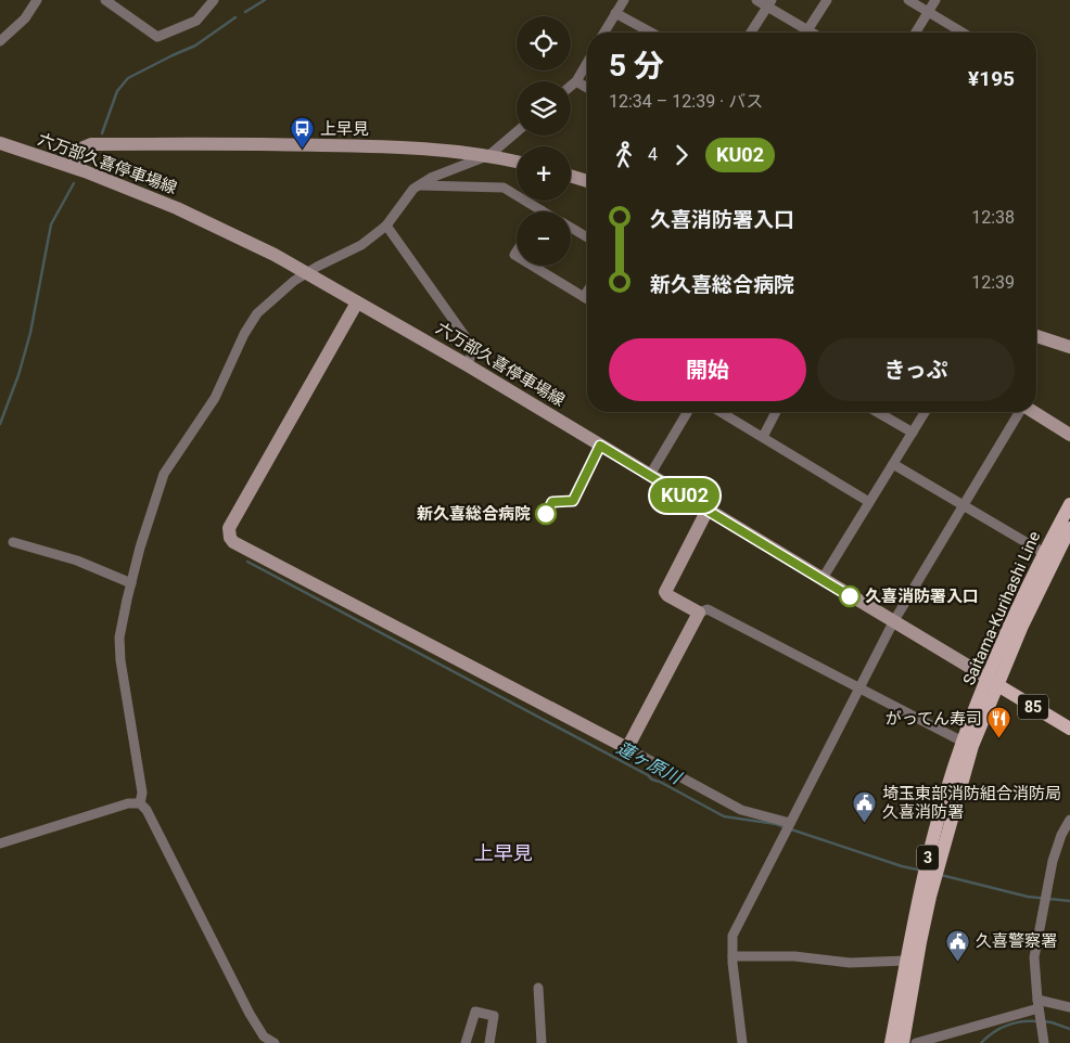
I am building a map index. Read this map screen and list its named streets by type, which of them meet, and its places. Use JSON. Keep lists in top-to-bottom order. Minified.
{"streets":{"main road":["Saitama-Kurihashi Line","85","3"],"street":["六万部久喜停車場線"]},"crossings":[["六万部久喜停車場線","Saitama-Kurihashi Line"],["六万部久喜停車場線","85"],["Saitama-Kurihashi Line","85"]],"districts":["上早見"],"water":["蓮ヶ原川"],"places":{"bus stop":["上早見"],"other":["新久喜総合病院","久喜消防署入口"],"restaurant":["がってん寿司"],"public building":["埼玉東部消防組合消防局 久喜消防署","久喜警察署"]},"lines":["bus line KU02"],"page":{"on_map":"KU02","map_buttons":["+","−"],"heading":["5 分","12:34 – 12:39 · バス","¥195"],"legs":["4","KU02"],"list":[{"name":"久喜消防署入口","value":"12:38"},{"name":"新久喜総合病院","value":"12:39"}],"buttons":["開始","きっぷ"]}}
